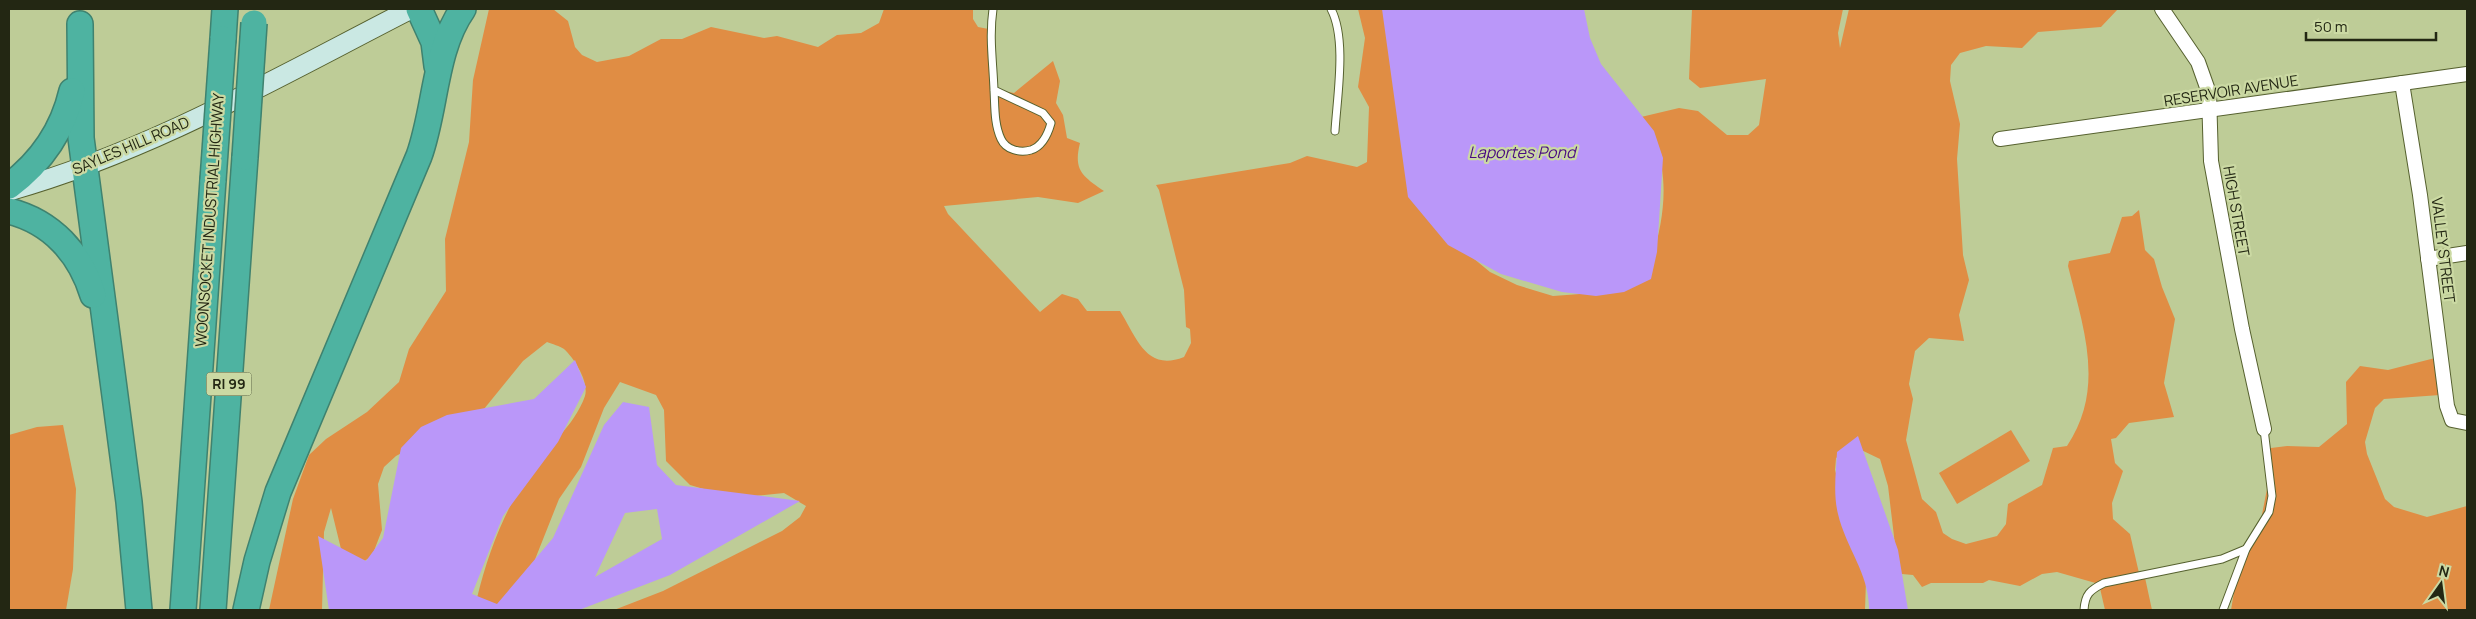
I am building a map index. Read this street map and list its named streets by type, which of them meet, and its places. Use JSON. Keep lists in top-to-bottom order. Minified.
{"streets":{"highway":["WOONSOCKET INDUSTRIAL HIGHWAY","RI 99"],"main road":["SAYLES HILL ROAD"],"street":["RESERVOIR AVENUE","HIGH STREET","VALLEY STREET"]},"crossings":[["RESERVOIR AVENUE","HIGH STREET"],["RESERVOIR AVENUE","VALLEY STREET"]],"water":["Laportes Pond"],"scale_bar":"50 m","north":"top"}
